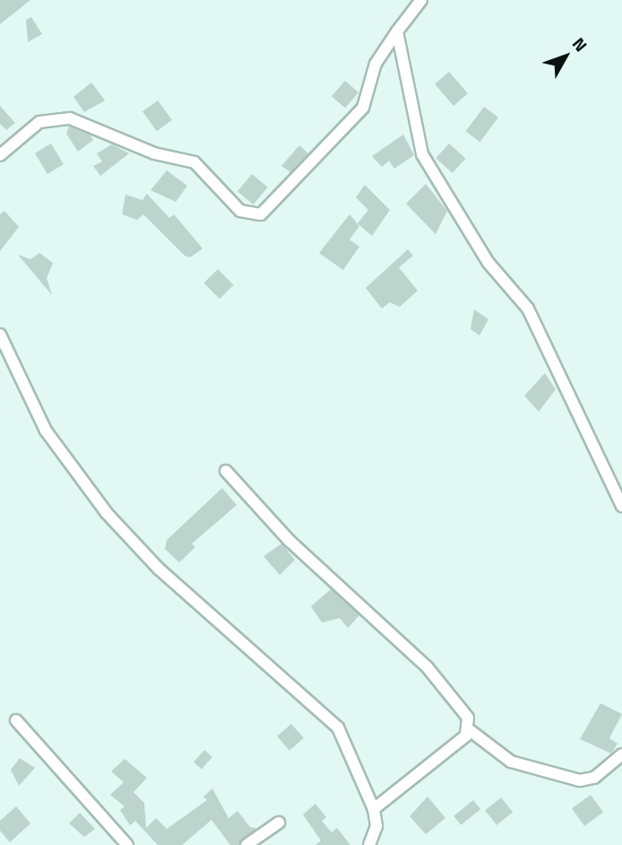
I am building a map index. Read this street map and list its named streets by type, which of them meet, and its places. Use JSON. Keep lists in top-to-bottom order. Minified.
{"north":"top right"}
